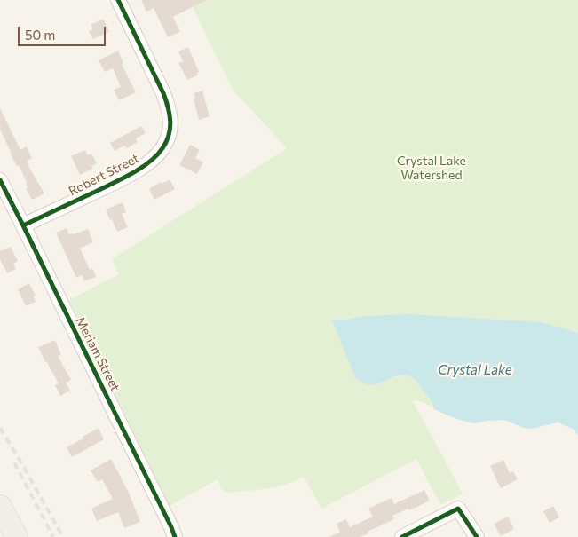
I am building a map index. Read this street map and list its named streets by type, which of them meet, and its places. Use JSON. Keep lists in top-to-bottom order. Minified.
{"streets":{"street":["Robert Street","Meriam Street"]},"crossings":[["Robert Street","Meriam Street"]],"water":["Crystal Lake"],"parks":["Crystal Lake Watershed"],"scale_bar":"50 m"}
